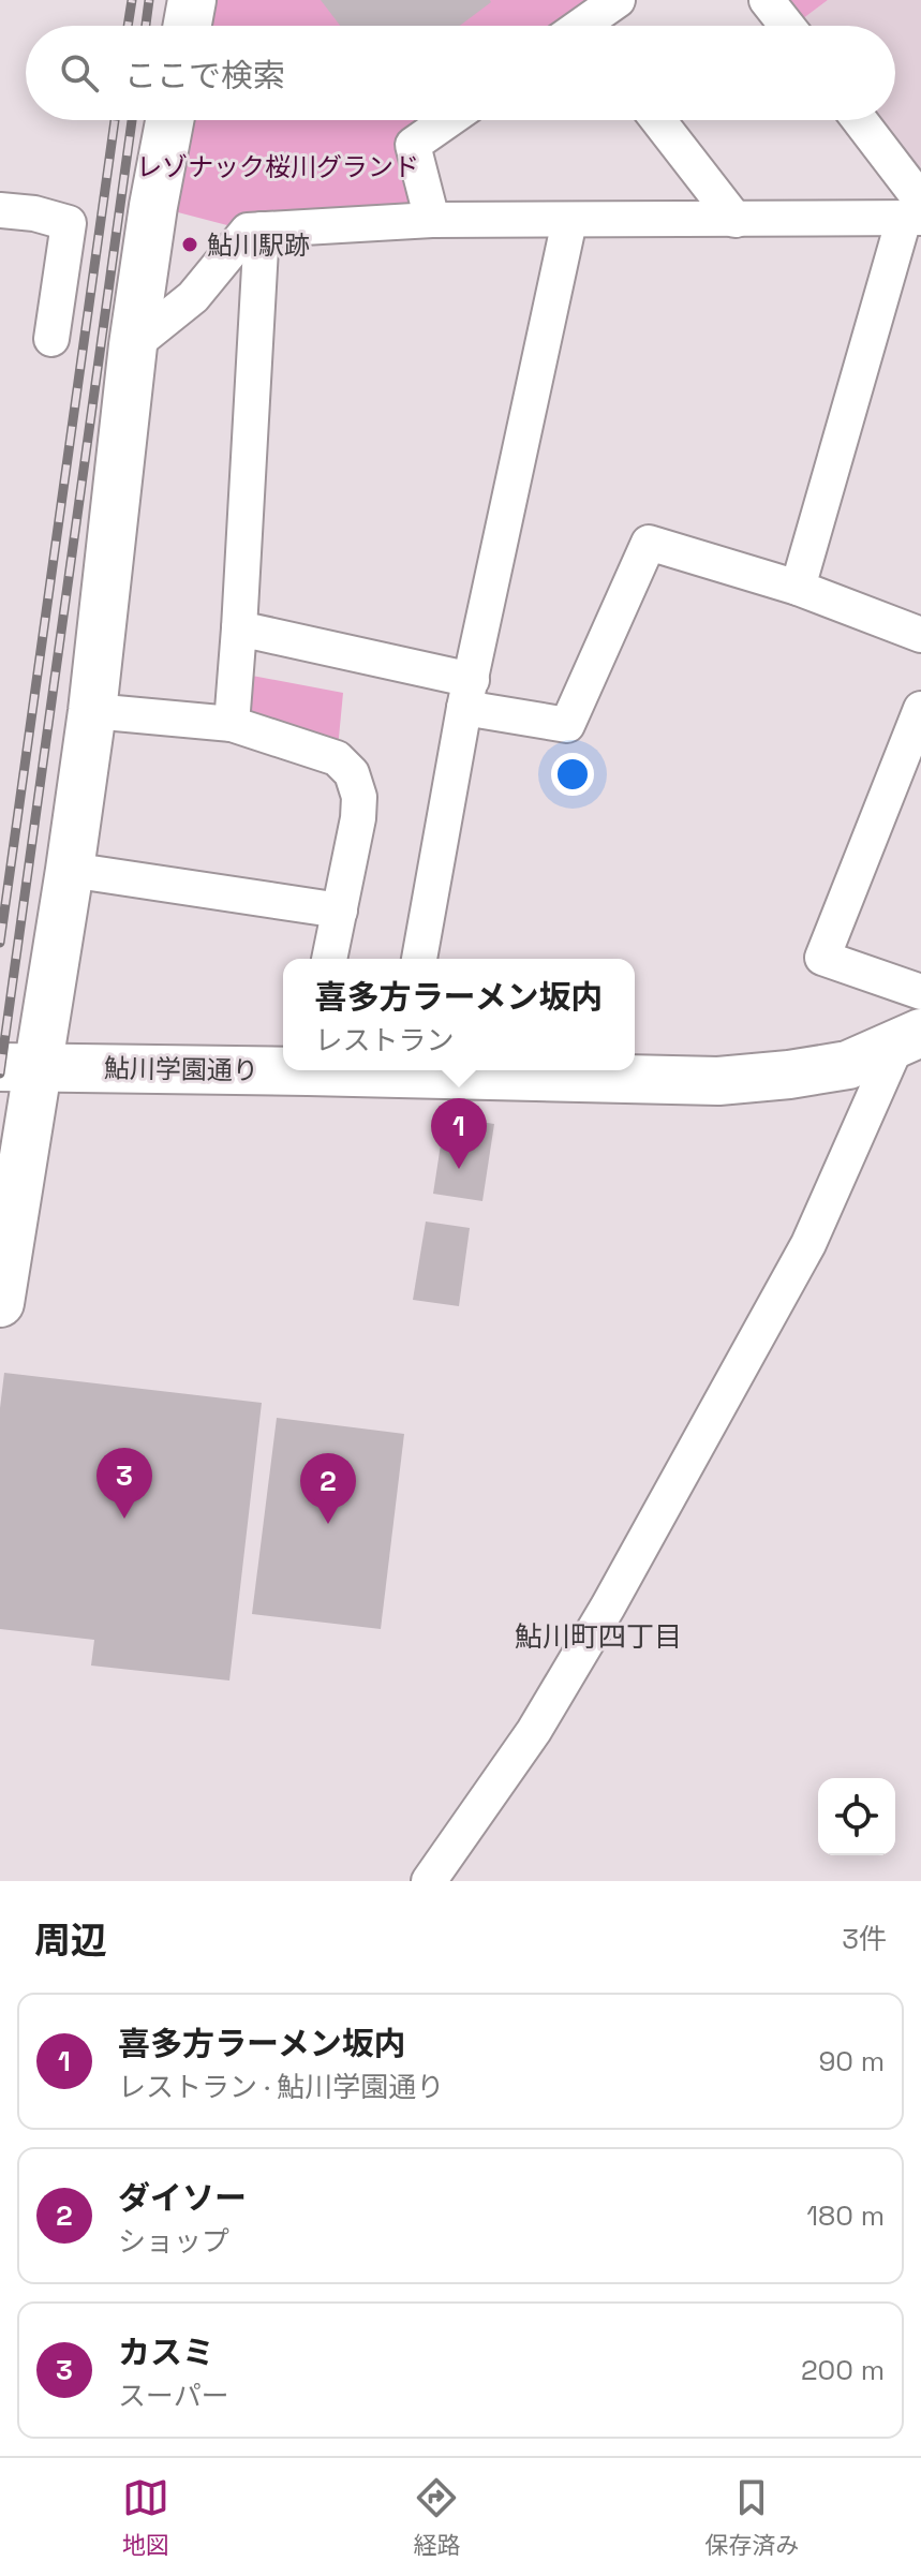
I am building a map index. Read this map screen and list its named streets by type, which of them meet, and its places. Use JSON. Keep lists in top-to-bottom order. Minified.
{"streets":{"street":["鮎川学園通り"]},"districts":["鮎川町四丁目"],"parks":["レゾナック桜川グランド"],"places":["鮎川駅跡"],"page":{"search":"ここで検索","popup":["喜多方ラーメン坂内","レストラン"],"pins":["1","3","2"],"heading":["周辺","3件"],"list":[{"mark":"1","name":"喜多方ラーメン坂内","note":"レストラン · 鮎川学園通り","value":"90 m"},{"mark":"2","name":"ダイソー","note":"ショップ","value":"180 m"},{"mark":"3","name":"カスミ","note":"スーパー","value":"200 m"}],"nav":["地図","経路","保存済み"]}}
